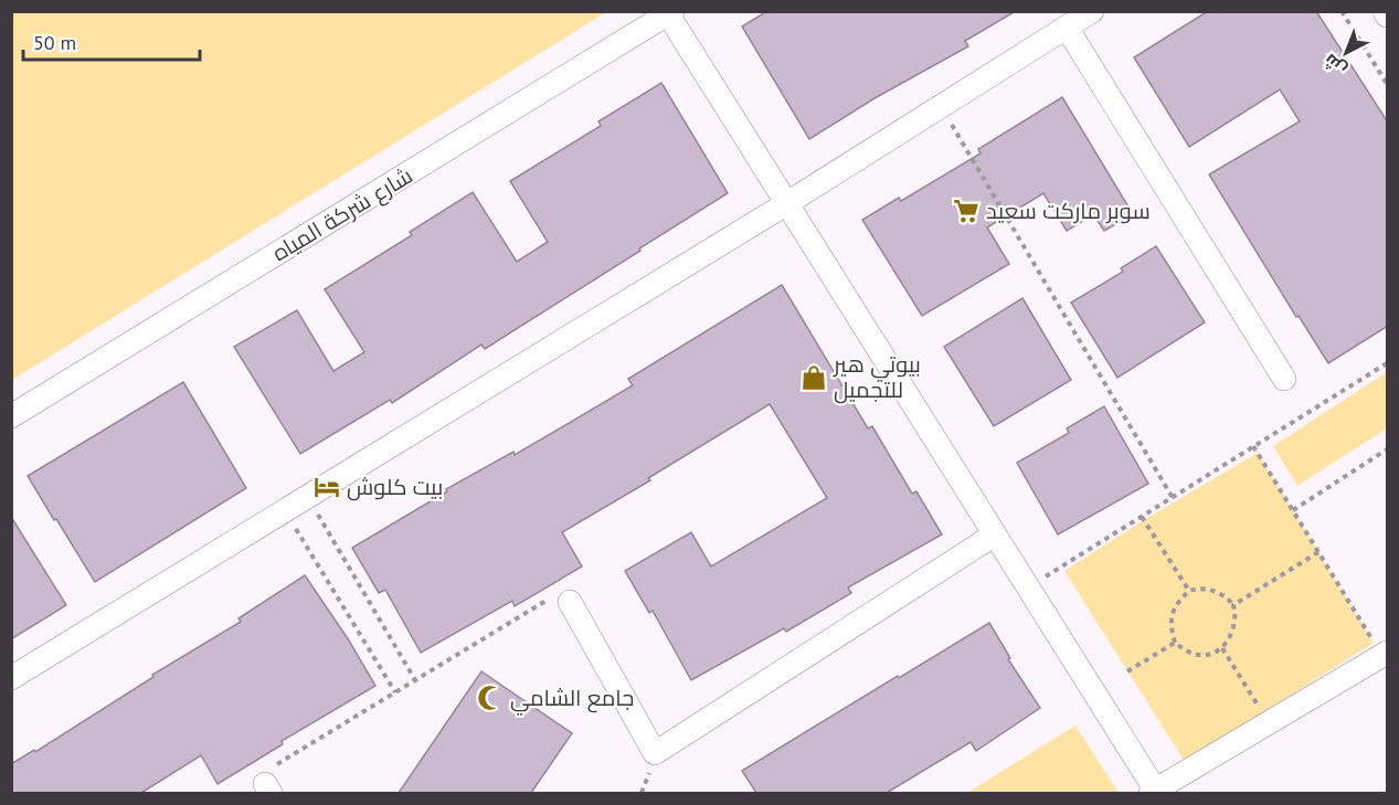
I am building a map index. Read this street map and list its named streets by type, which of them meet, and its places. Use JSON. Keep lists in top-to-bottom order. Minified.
{"streets":{"street":["شارع شركة المياه"]},"places":{"supermarket":["سوبر ماركت سعيد"],"shop":["بيوتي هير للتجميل"],"hotel":["بيت كلوش"],"mosque":["جامع الشامي"]},"scale_bar":"50 m","north":"bottom left"}
